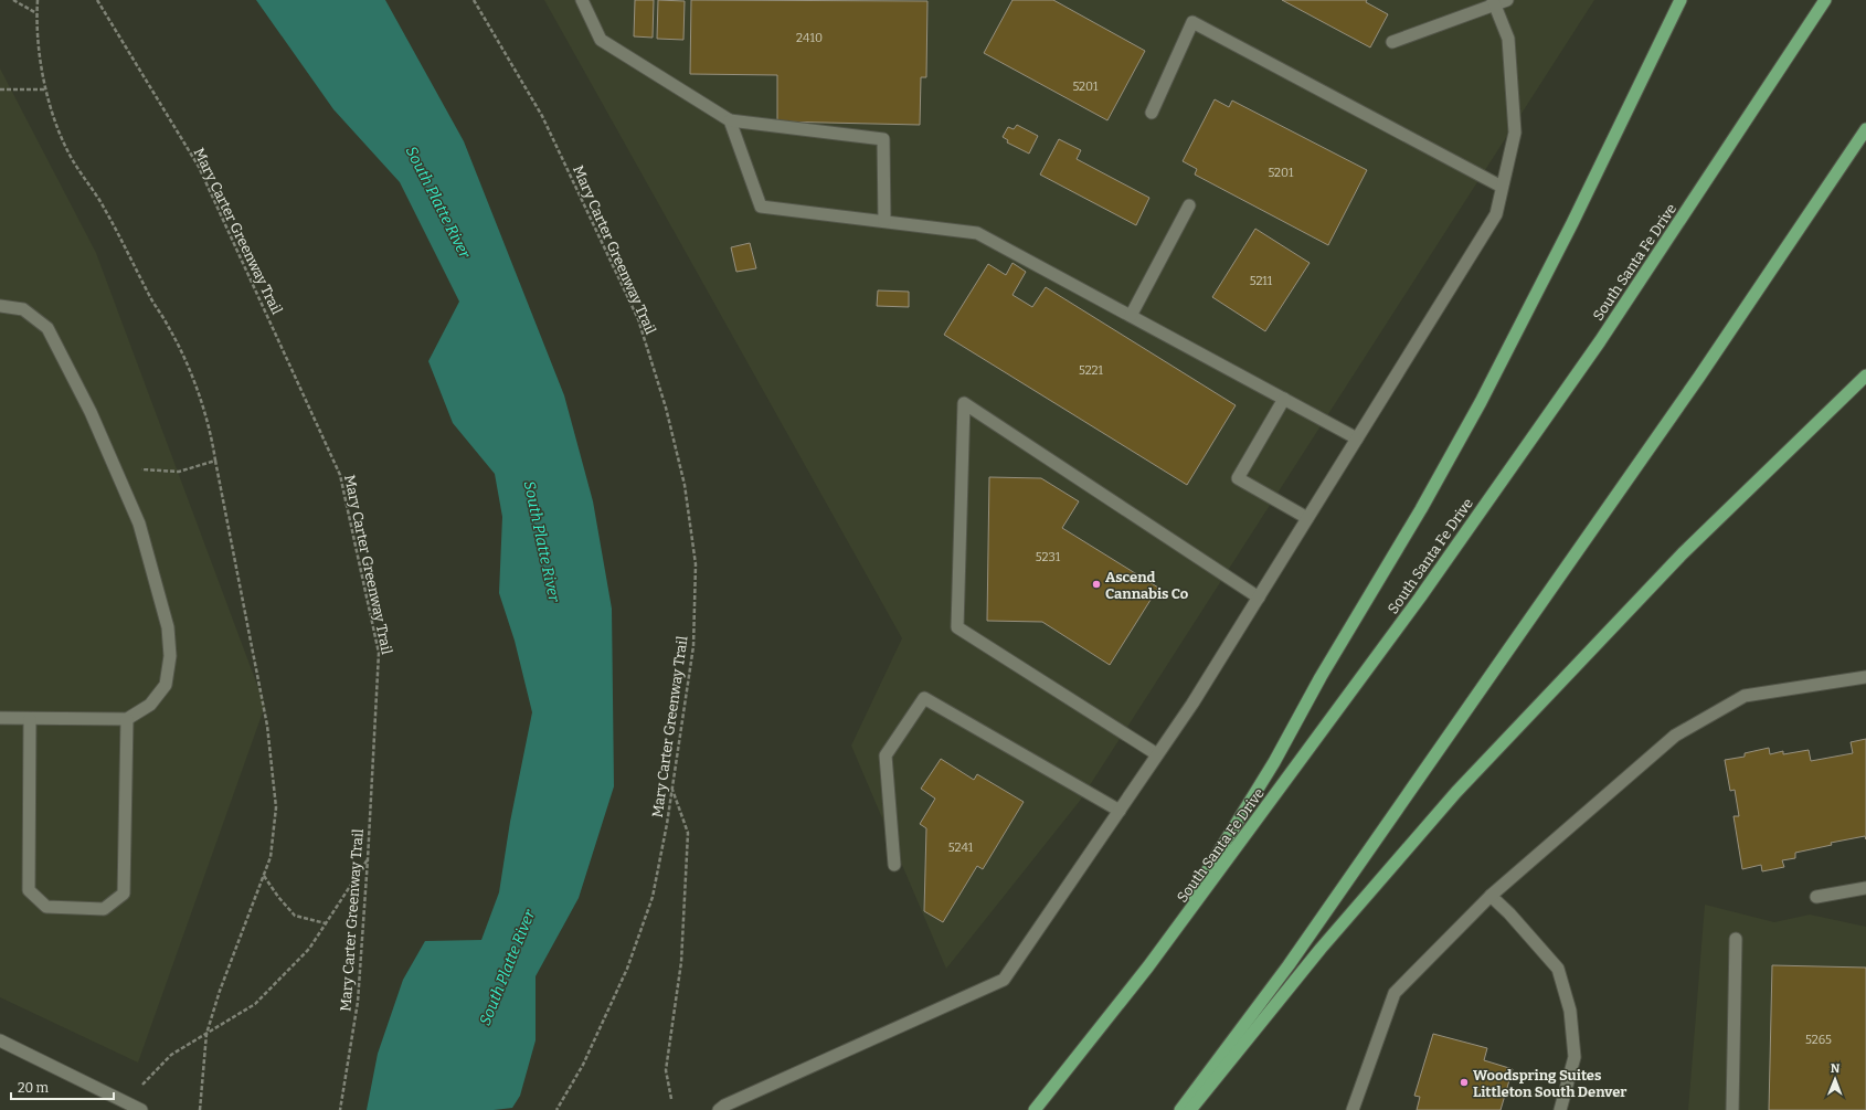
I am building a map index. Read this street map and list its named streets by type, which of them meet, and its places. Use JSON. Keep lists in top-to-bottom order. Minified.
{"streets":{"highway":["South Santa Fe Drive"],"path":["Mary Carter Greenway Trail"]},"water":["South Platte River"],"places":["Ascend Cannabis Co","Woodspring Suites Littleton South Denver"],"house_numbers":["2410","5201","5201","5211","5221","5231","5241","5265"],"scale_bar":"20 m","north":"top"}
